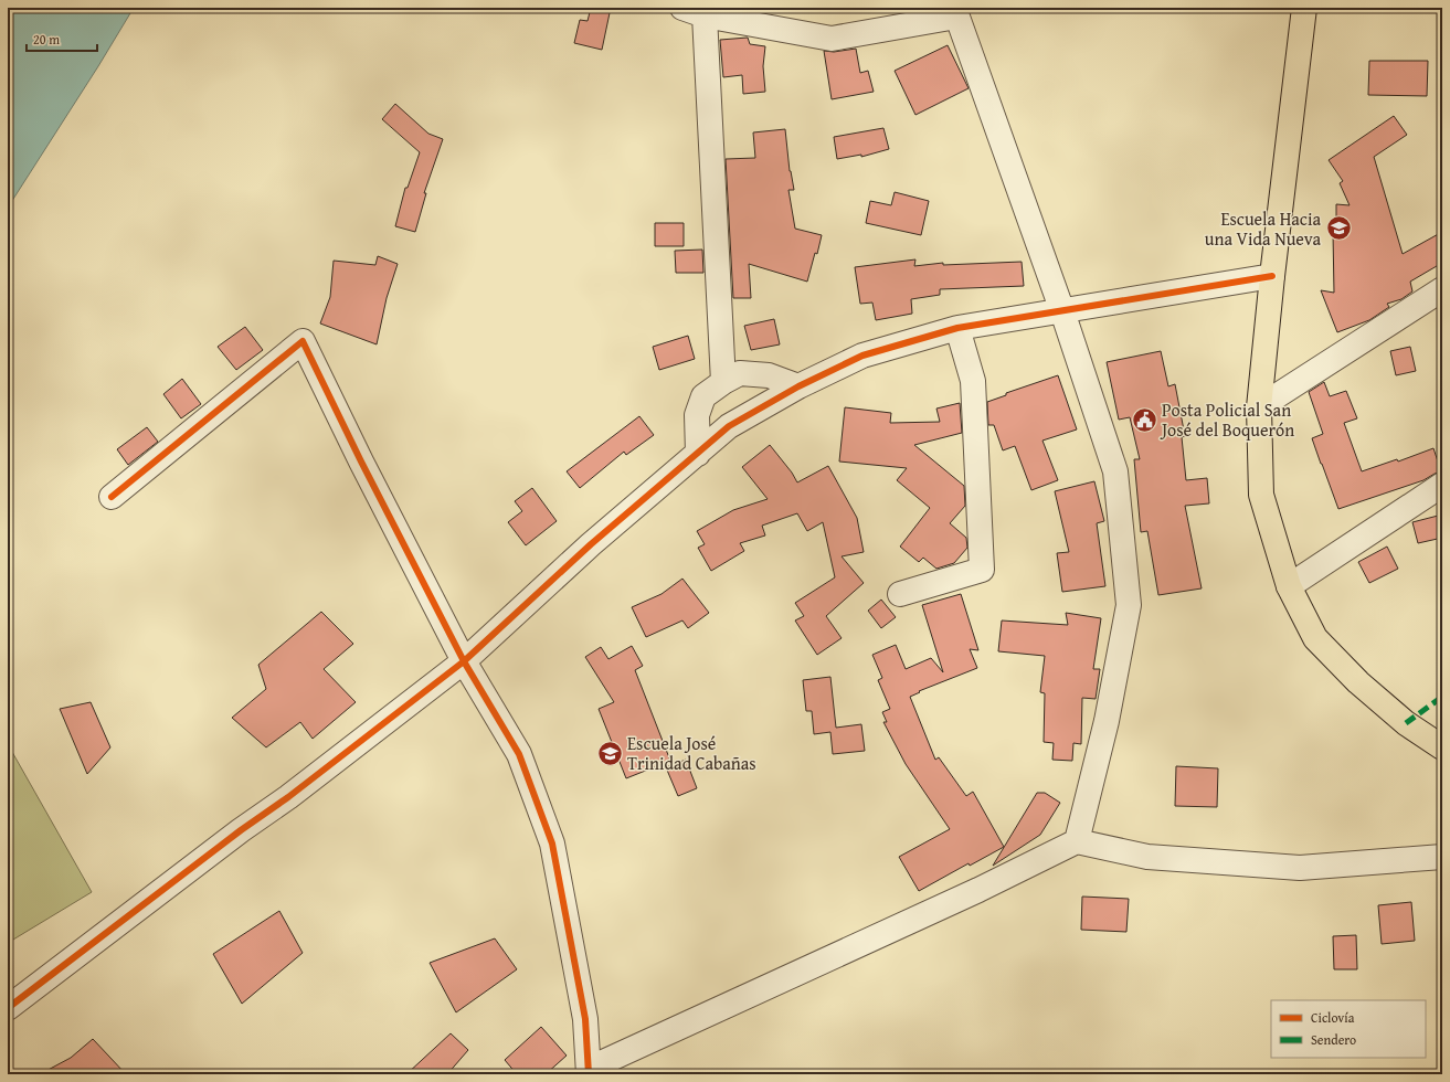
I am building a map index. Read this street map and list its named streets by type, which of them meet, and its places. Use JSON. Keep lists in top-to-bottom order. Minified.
{"places":{"school or university":["Escuela Hacia una Vida Nueva","Escuela José Trinidad Cabañas"],"public building":["Posta Policial San José del Boquerón"]},"legend":["Ciclovía","Sendero"],"scale_bar":"20 m"}
